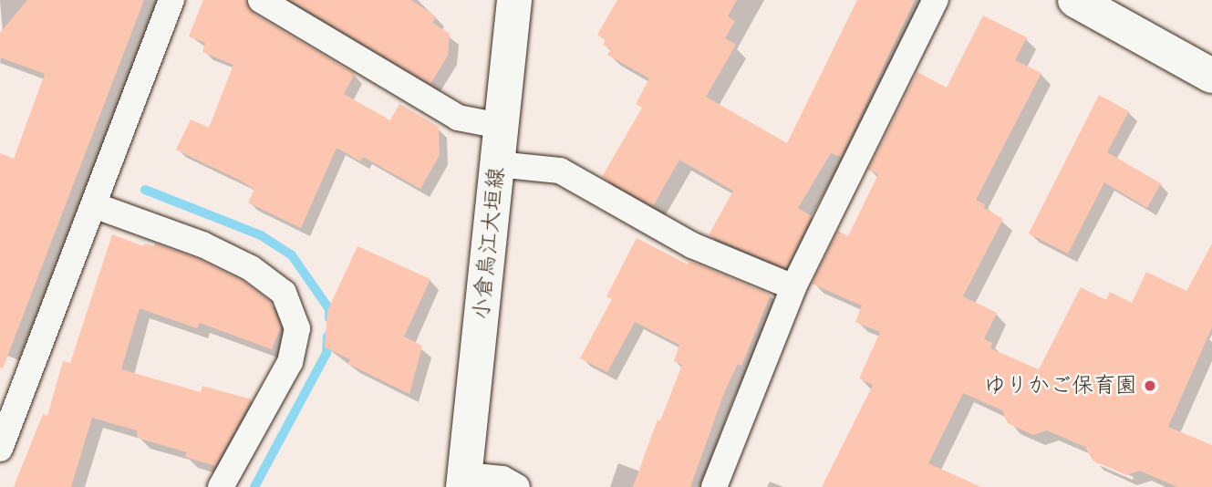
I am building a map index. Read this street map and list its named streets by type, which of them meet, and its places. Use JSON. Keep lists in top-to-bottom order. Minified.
{"streets":{"main road":["小倉烏江大垣線"]},"places":["ゆりかご保育園"]}
